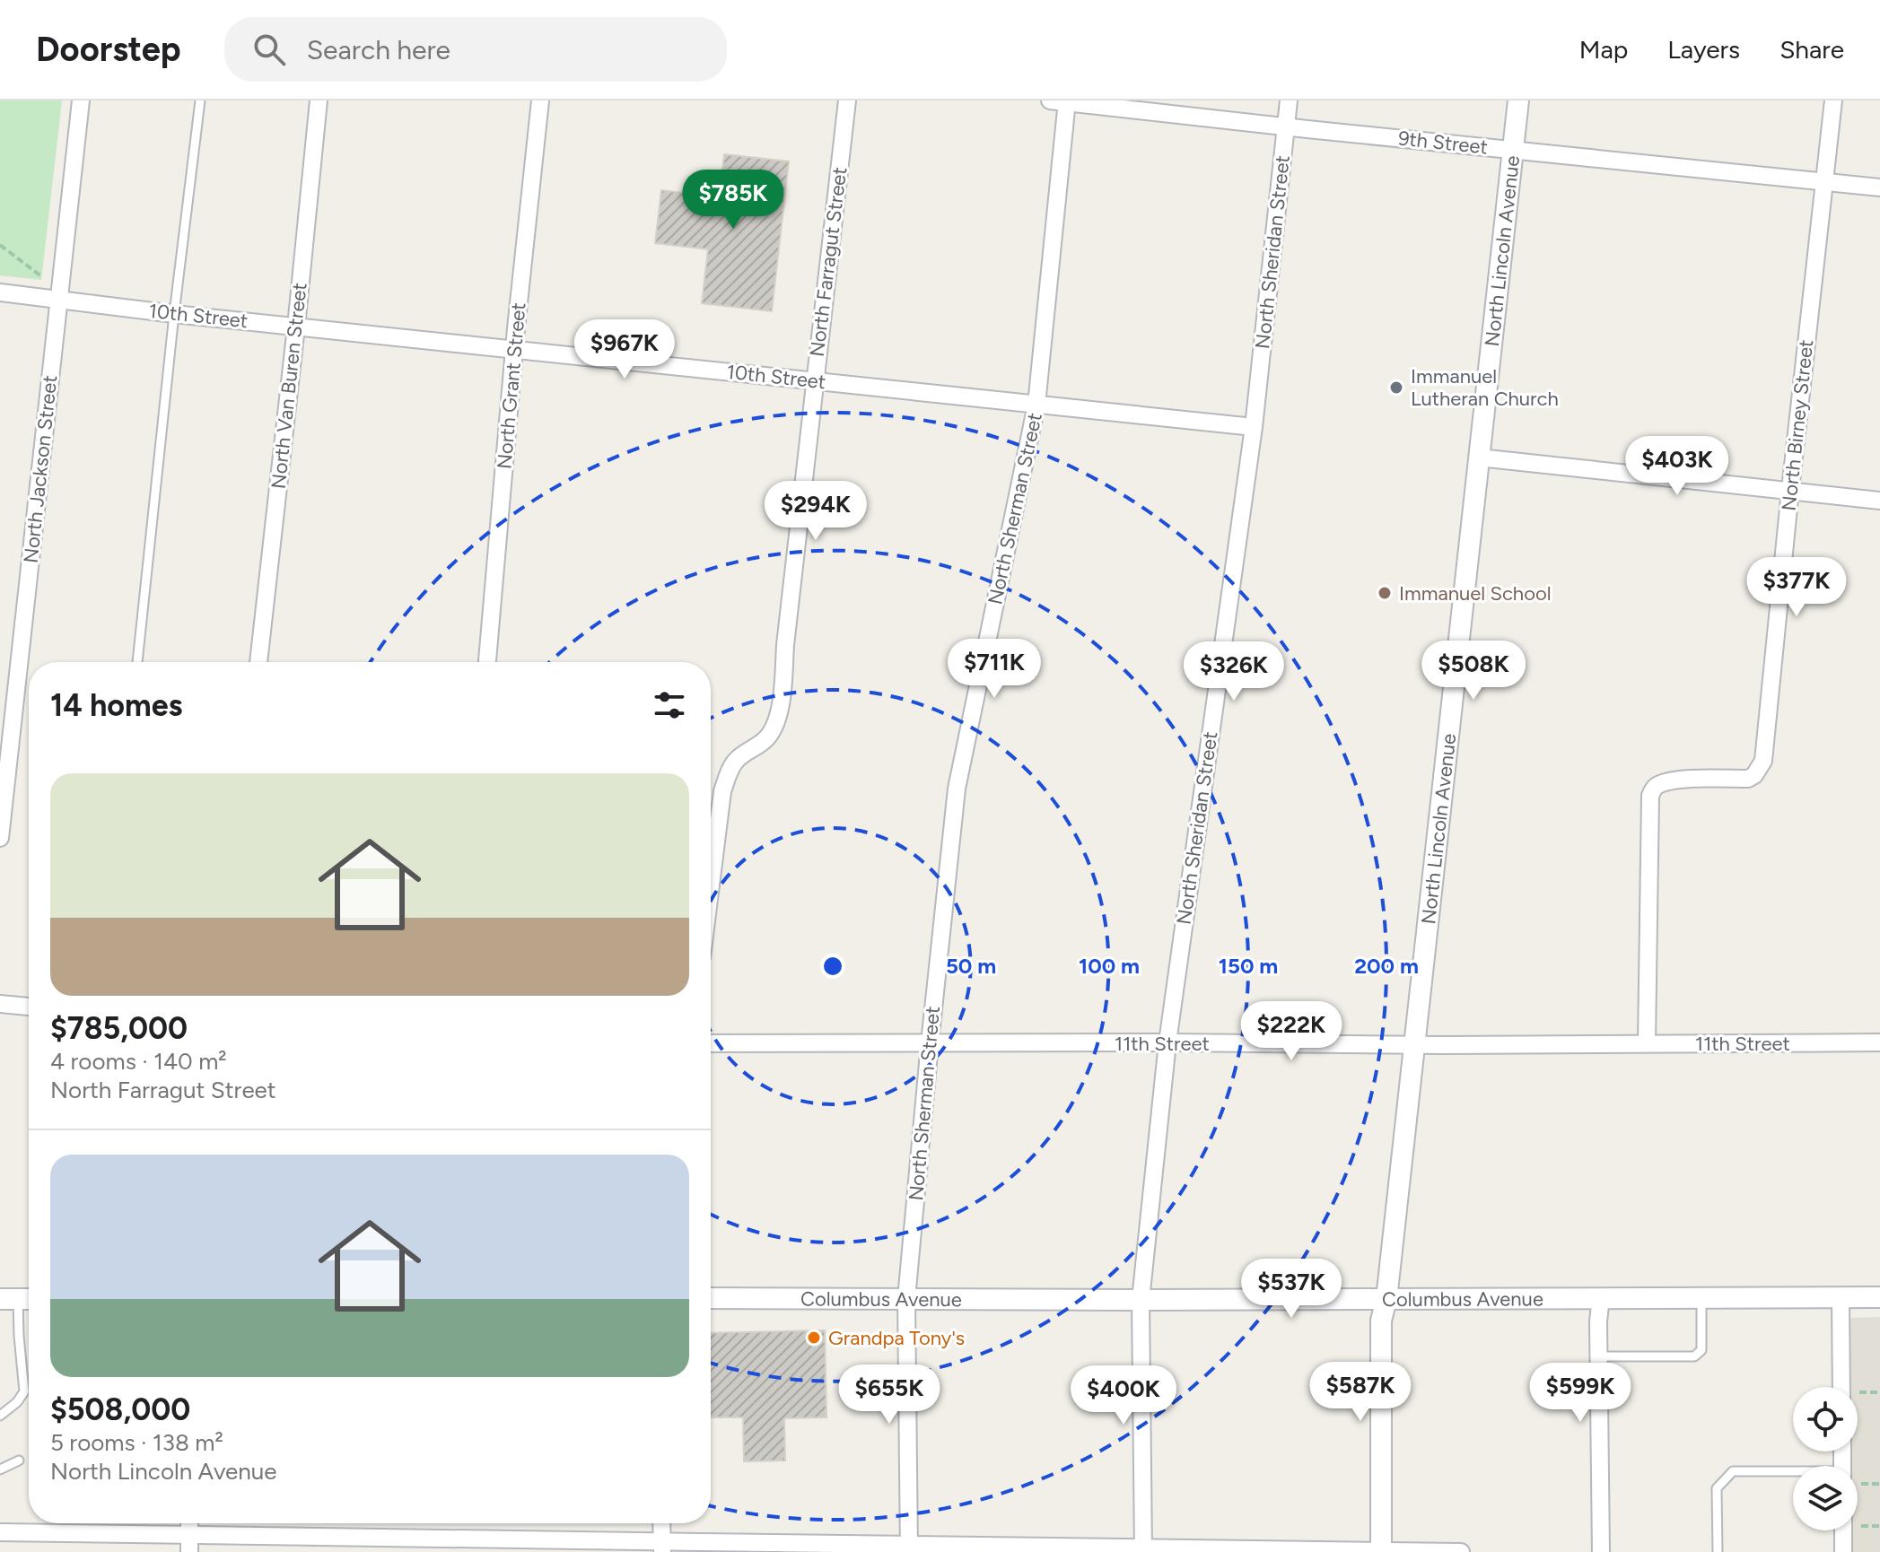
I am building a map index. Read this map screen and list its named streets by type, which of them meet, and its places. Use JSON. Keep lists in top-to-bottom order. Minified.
{"streets":{"street":["9th Street","North Lincoln Avenue","North Sheridan Street","North Farragut Street","10th Street","North Van Buren Street","North Grant Street","North Birney Street","North Jackson Street","North Sherman Street","11th Street","Columbus Avenue"]},"crossings":[["9th Street","North Lincoln Avenue"],["9th Street","North Sheridan Street"],["9th Street","North Birney Street"],["9th Street","North Sherman Street"],["North Lincoln Avenue","11th Street"],["North Lincoln Avenue","Columbus Avenue"],["North Sheridan Street","10th Street"],["North Sheridan Street","11th Street"],["North Sheridan Street","Columbus Avenue"],["North Farragut Street","10th Street"],["10th Street","North Van Buren Street"],["10th Street","North Grant Street"],["10th Street","North Jackson Street"],["10th Street","North Sherman Street"],["North Birney Street","11th Street"],["North Sherman Street","11th Street"],["North Sherman Street","Columbus Avenue"]],"places":["Immanuel Lutheran Church","Immanuel School","Grandpa Tony's"],"page":{"header":"Doorstep","search":"Search here","nav":["Map","Layers","Share"],"price":["$785K","$967K","$403K","$294K","$377K","$711K","$508K","$326K","$222K","$537K","$587K","$599K","$655K","$400K"],"heading":"14 homes","list":[{"name":"$785,000","note":"4 rooms · 140 m² · North Farragut Street"},{"name":"$508,000","note":"5 rooms · 138 m² · North Lincoln Avenue"}]},"rings":["50 m","100 m","150 m","200 m"]}
